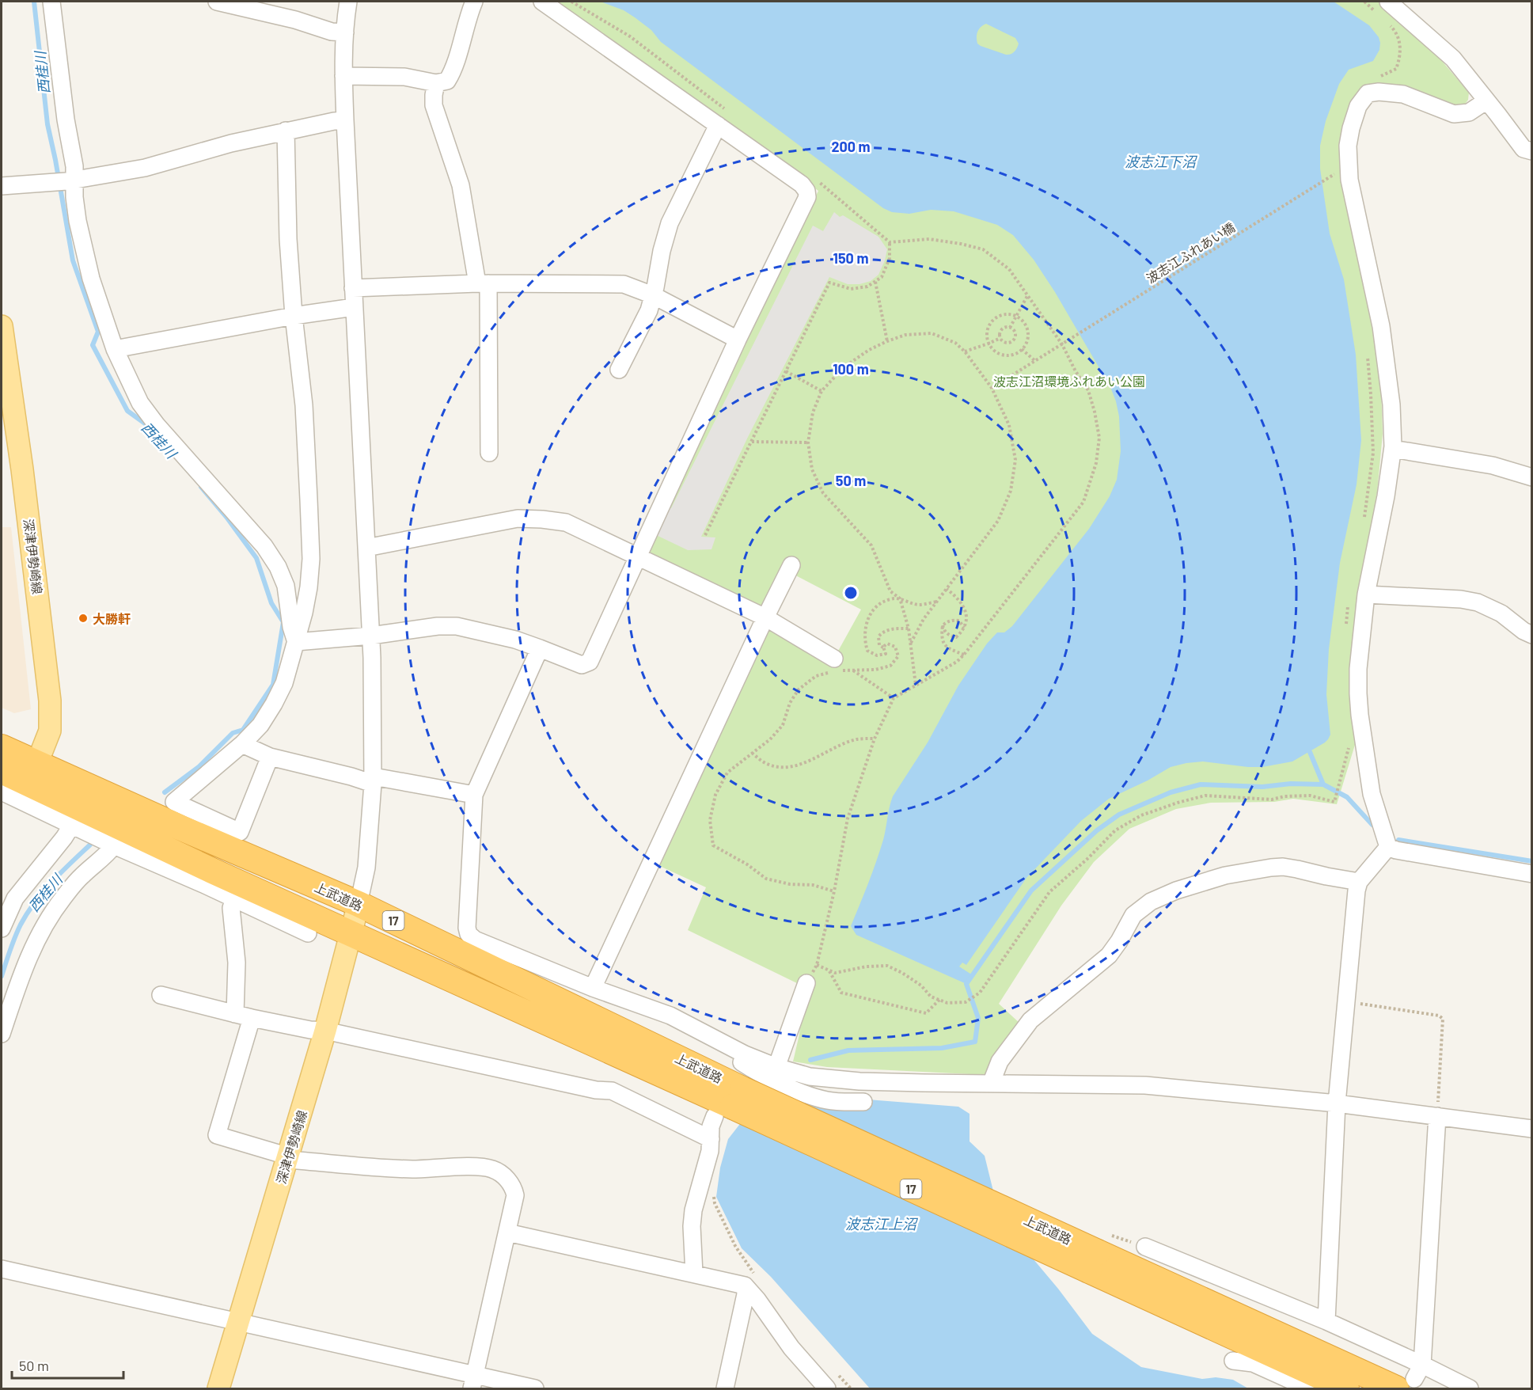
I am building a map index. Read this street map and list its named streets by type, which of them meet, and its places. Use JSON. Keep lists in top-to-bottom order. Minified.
{"streets":{"highway":["上武道路","17"],"main road":["深津伊勢崎線"],"path":["波志江ふれあい橋"]},"crossings":[["深津伊勢崎線","上武道路"]],"water":["西桂川","波志江下沼","波志江上沼"],"parks":["波志江沼環境ふれあい公園"],"places":["大勝軒"],"scale_bar":"50 m","rings":["200 m","150 m","100 m","50 m"]}
